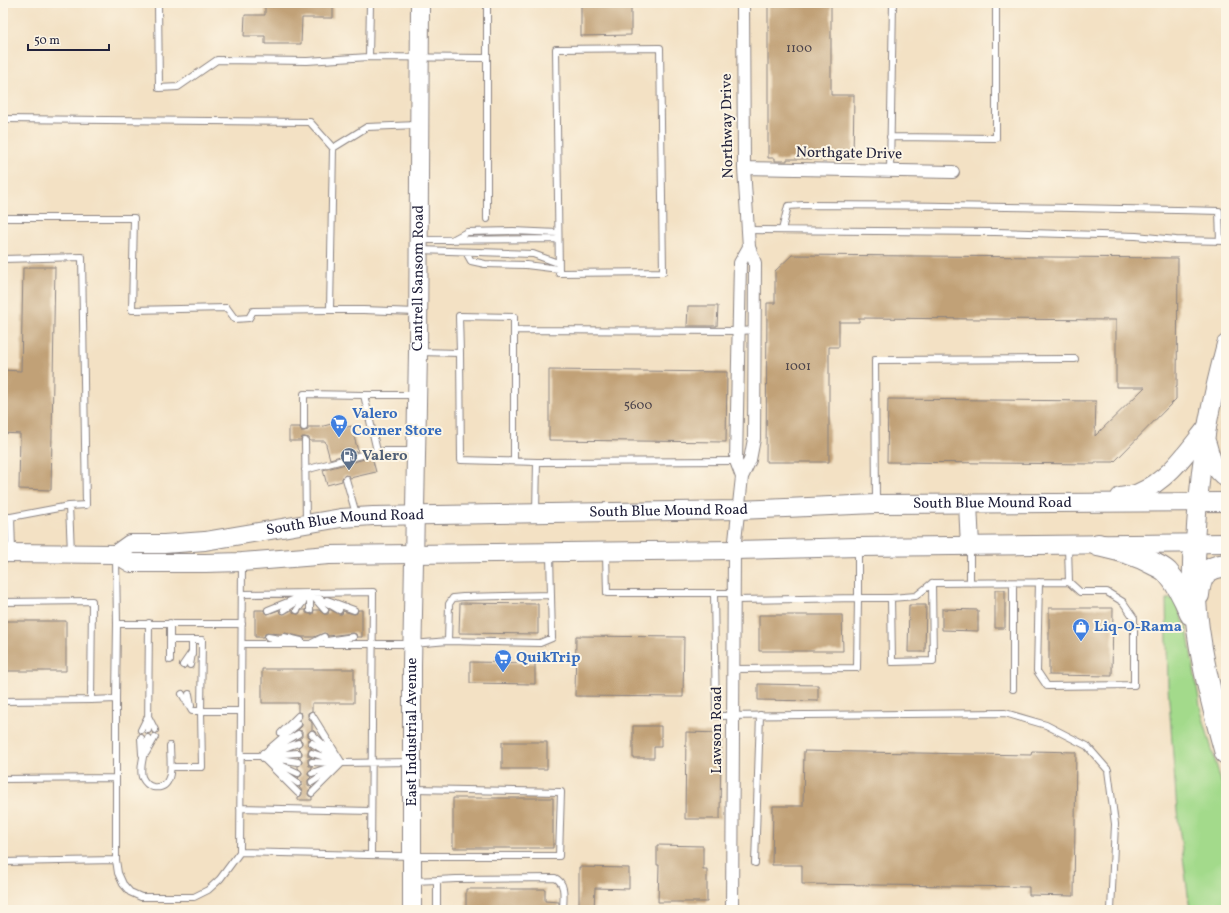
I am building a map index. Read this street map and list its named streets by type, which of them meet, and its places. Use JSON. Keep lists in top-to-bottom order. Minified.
{"streets":{"main road":["Cantrell Sansom Road","South Blue Mound Road","East Industrial Avenue"],"street":["Northway Drive","Northgate Drive","Lawson Road"]},"crossings":[["Northway Drive","Northgate Drive"],["Northway Drive","South Blue Mound Road"],["Northway Drive","Lawson Road"],["Cantrell Sansom Road","South Blue Mound Road"],["Cantrell Sansom Road","East Industrial Avenue"],["South Blue Mound Road","Lawson Road"],["South Blue Mound Road","East Industrial Avenue"]],"places":{"supermarket":["Valero Corner Store","QuikTrip"],"fuel station":["Valero"],"shop":["Liq-O-Rama"]},"house_numbers":["1100","1001","5600"],"scale_bar":"50 m"}
